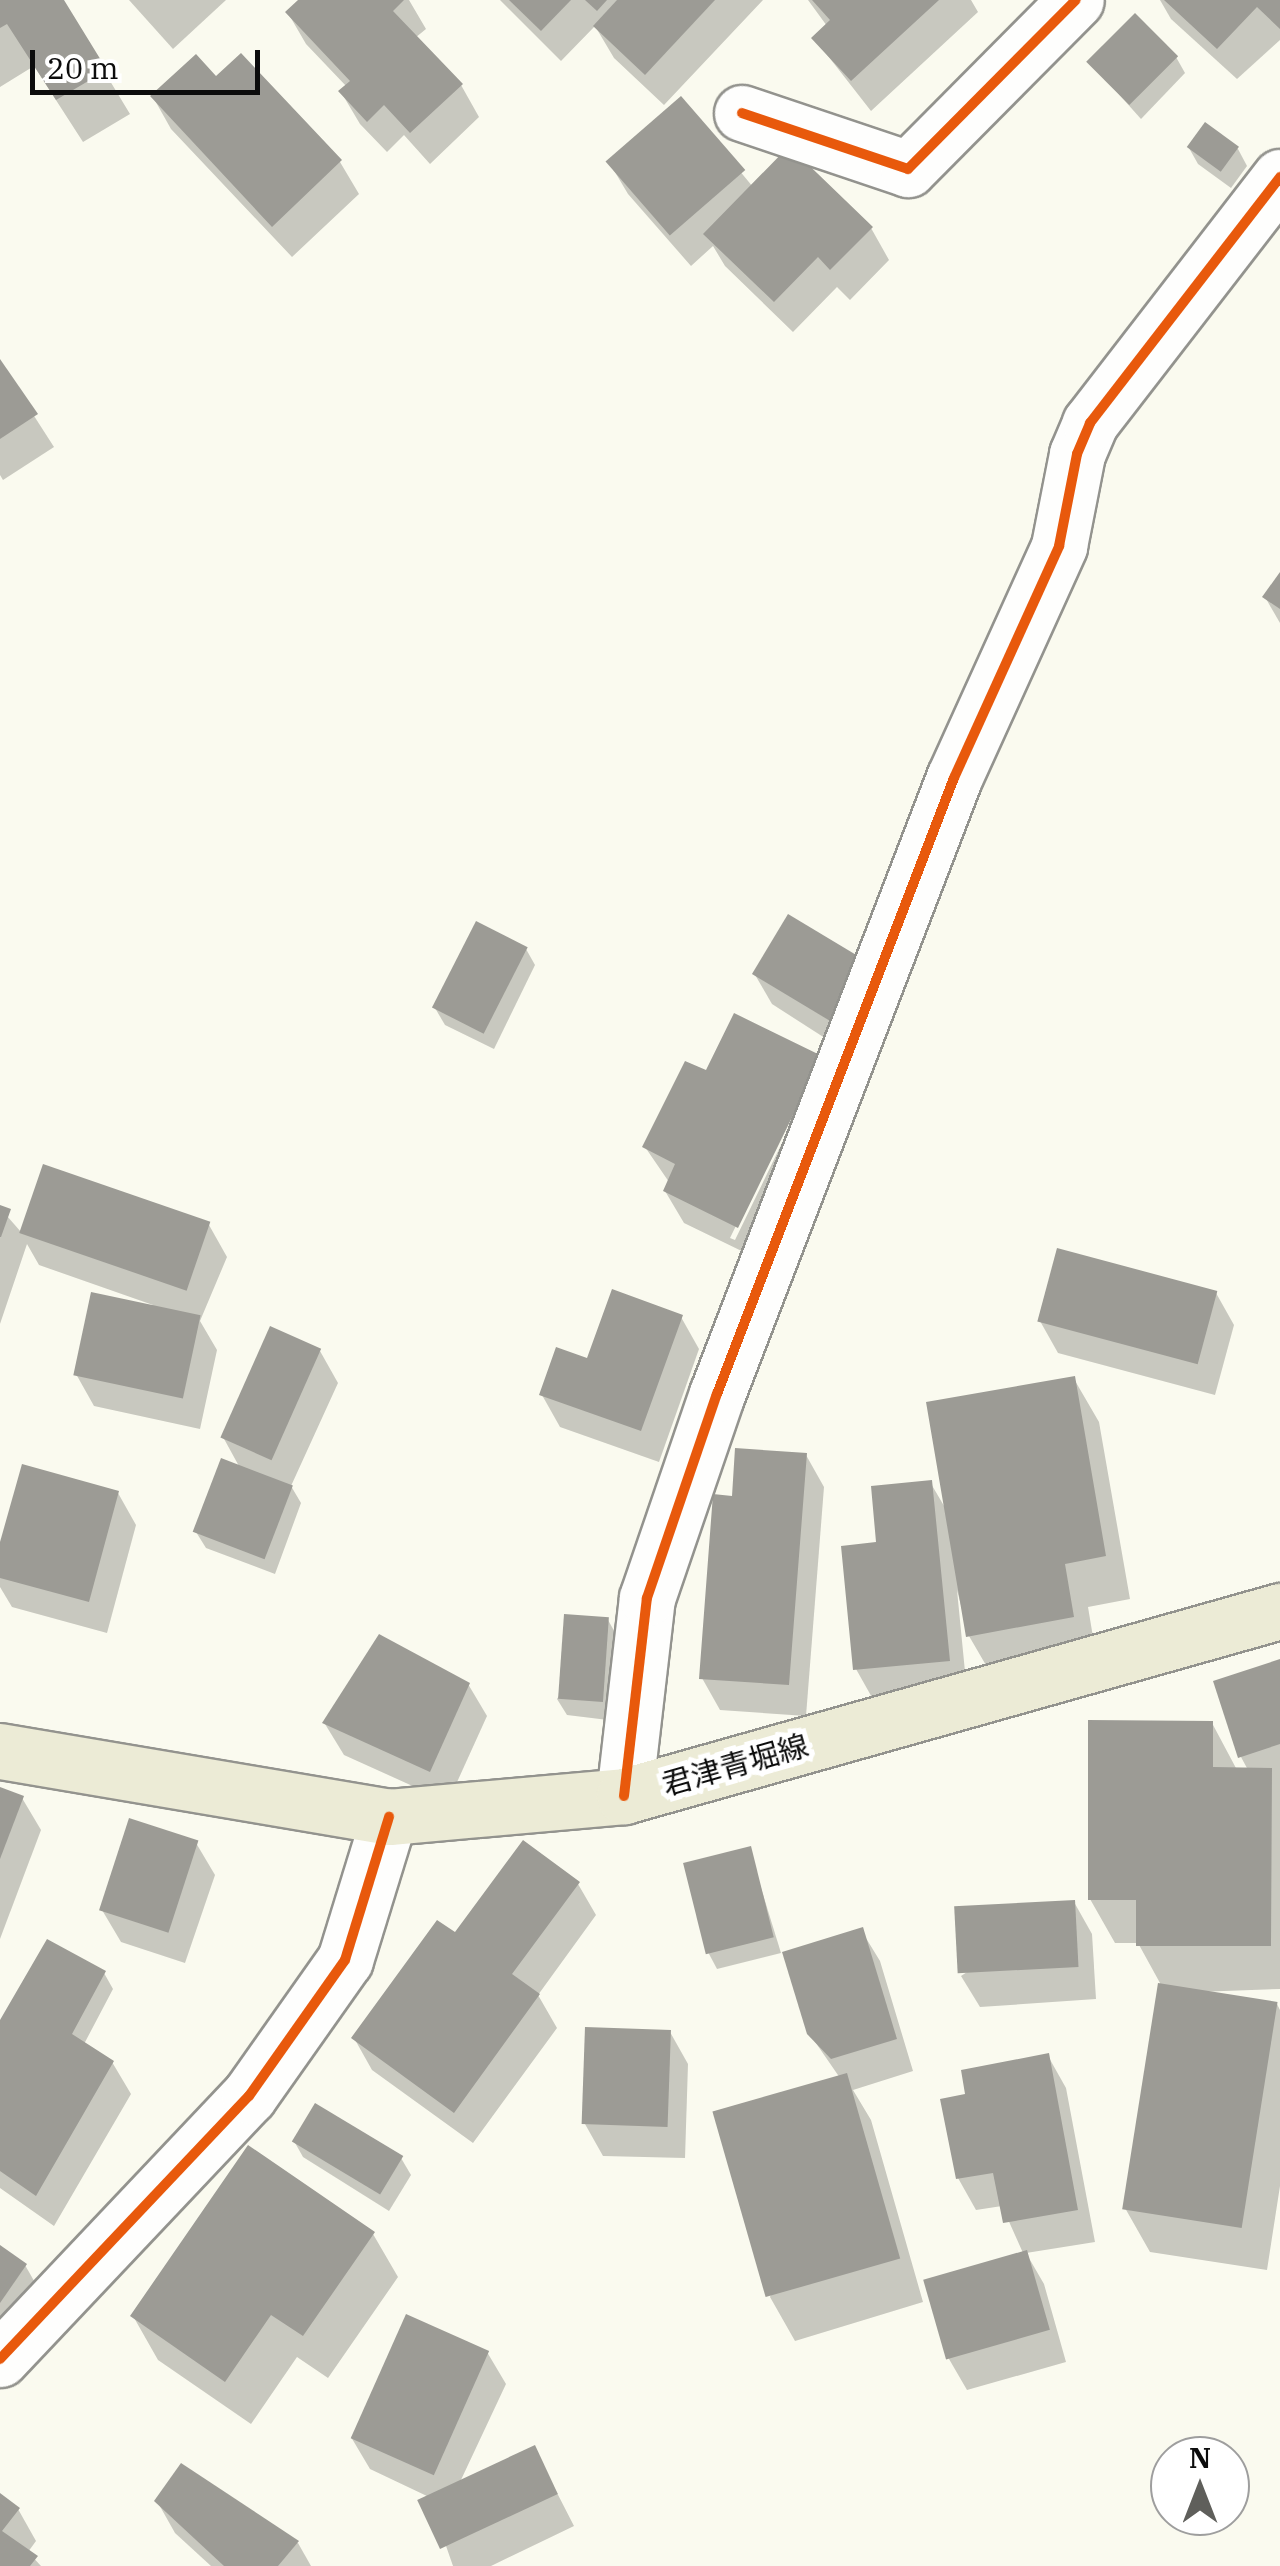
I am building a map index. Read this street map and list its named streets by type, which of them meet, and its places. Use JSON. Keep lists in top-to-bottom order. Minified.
{"streets":{"main road":["君津青堀線"]},"scale_bar":"20 m","north":"top"}
